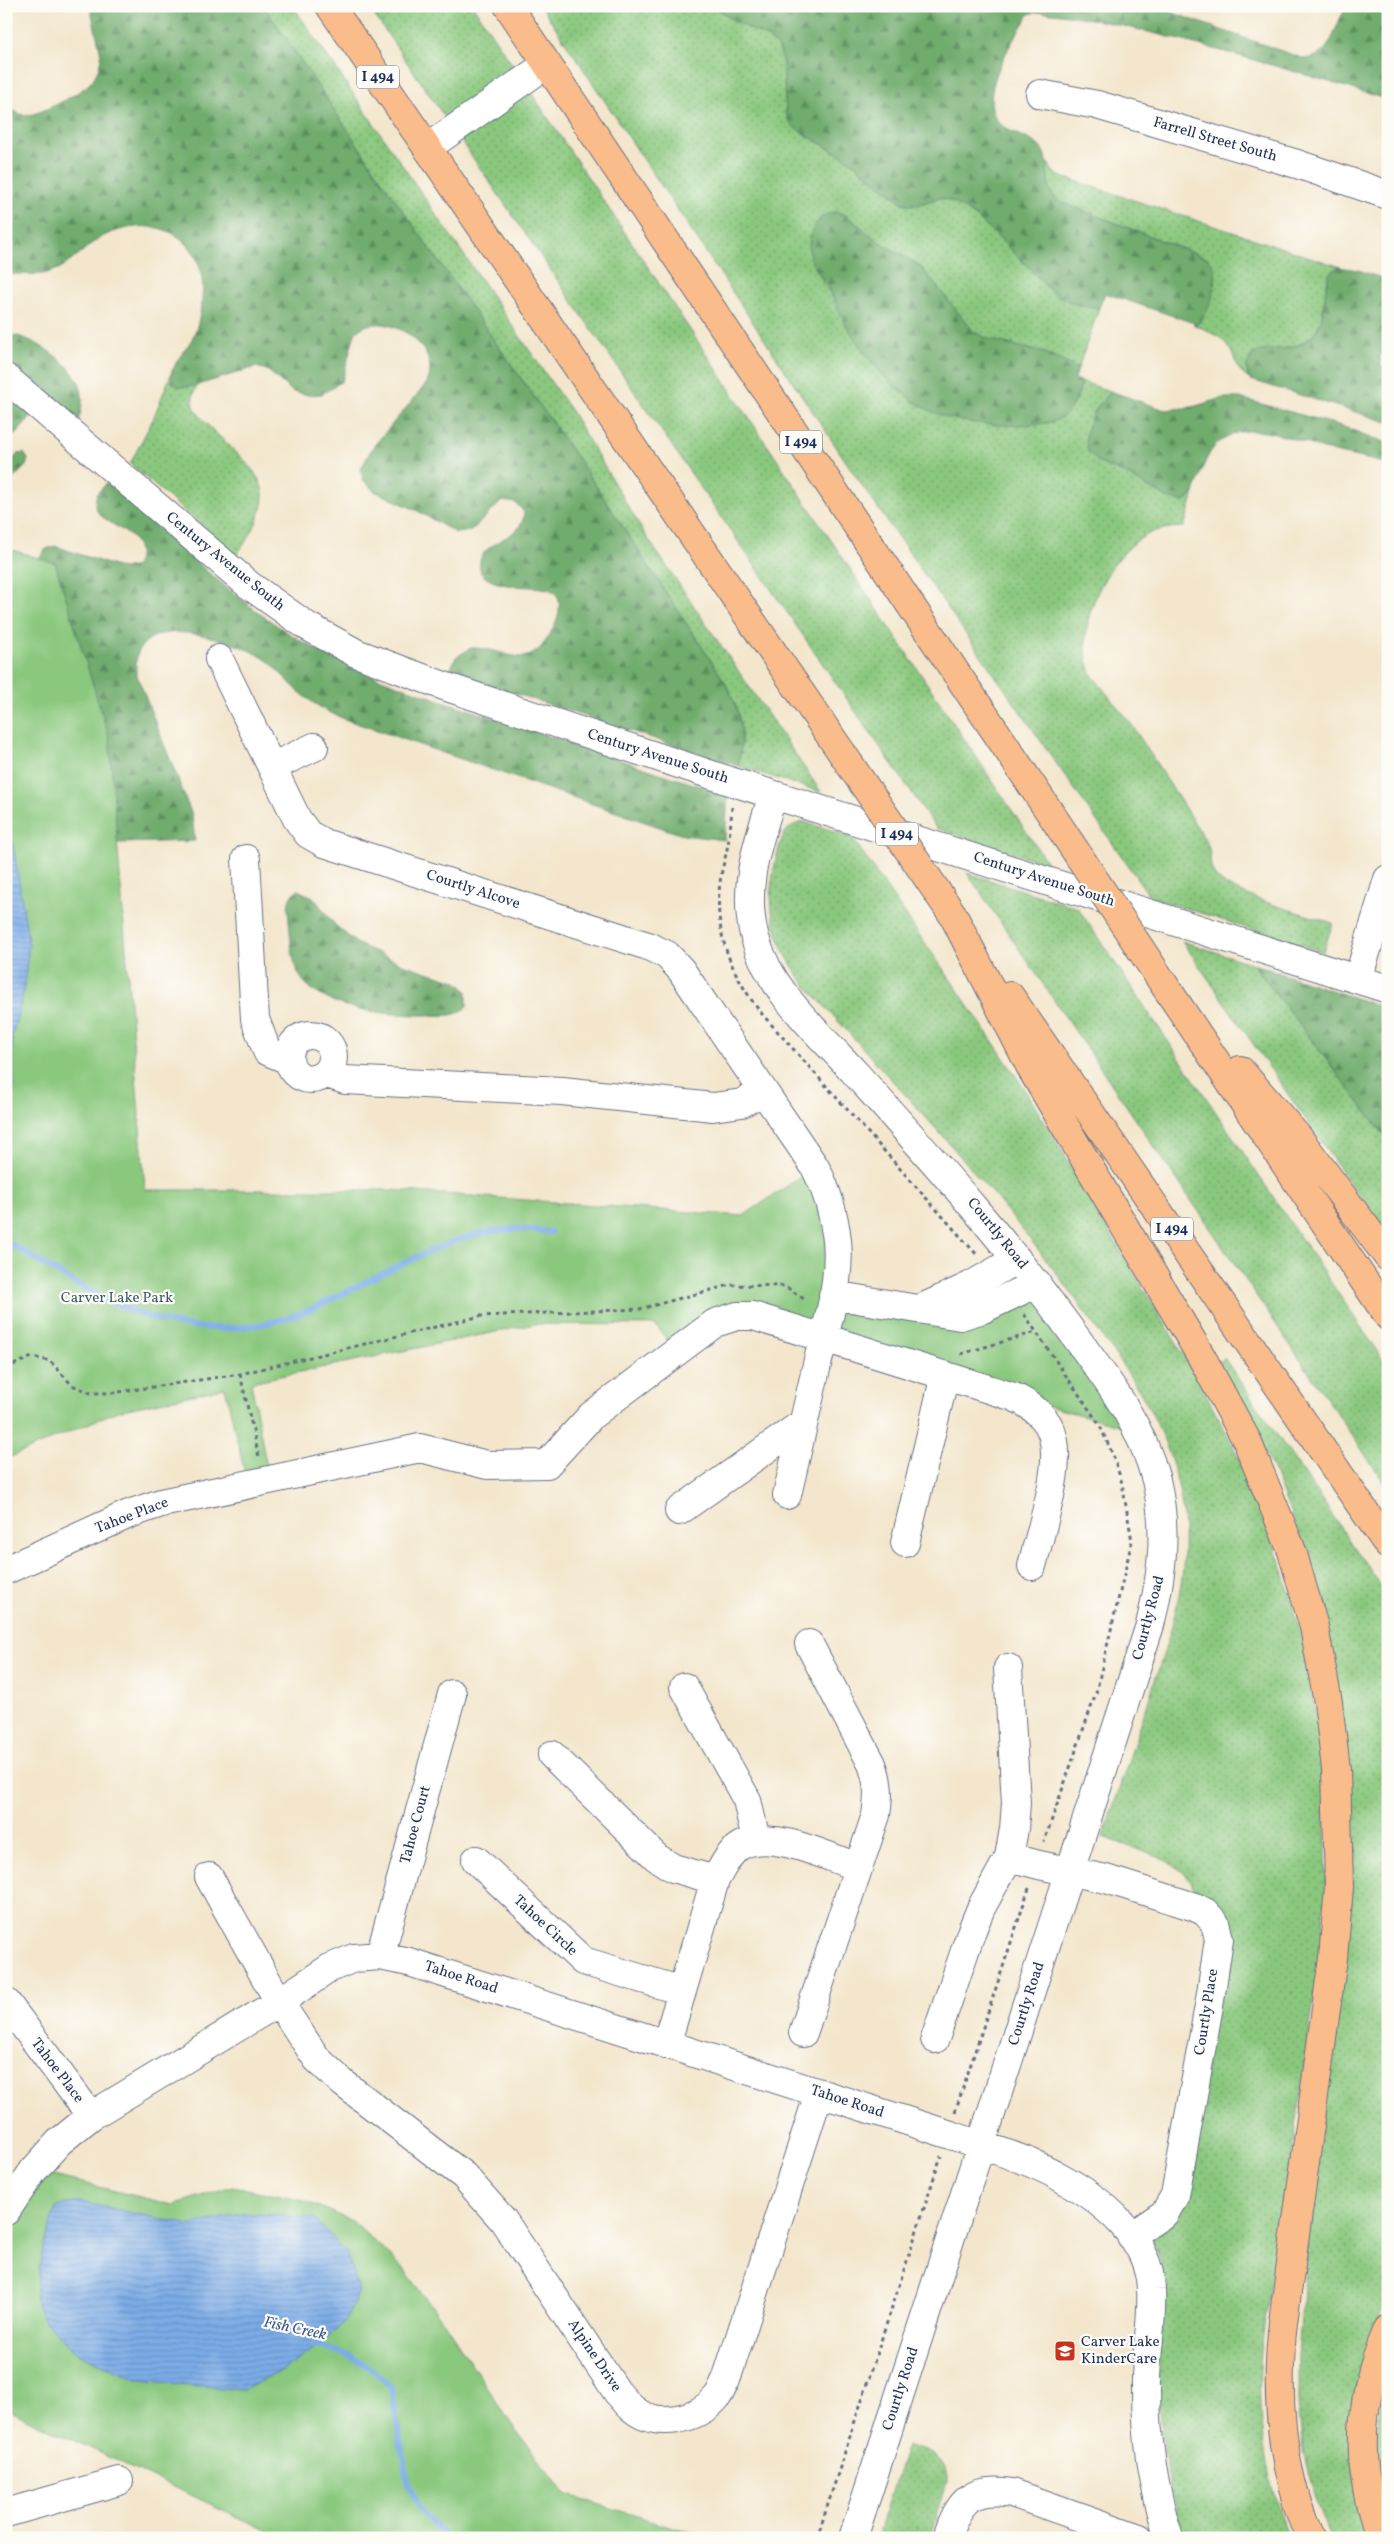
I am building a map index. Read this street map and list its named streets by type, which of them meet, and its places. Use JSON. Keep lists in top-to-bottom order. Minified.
{"streets":{"highway":["I 494"],"street":["Farrell Street South","Century Avenue South","Courtly Alcove","Courtly Road","Tahoe Place","Tahoe Court","Tahoe Circle","Tahoe Road","Courtly Place","Alpine Drive"]},"crossings":[["Century Avenue South","Courtly Road"],["Courtly Alcove","Tahoe Place"],["Courtly Road","Tahoe Road"],["Courtly Road","Courtly Place"],["Tahoe Place","Tahoe Road"],["Tahoe Court","Tahoe Road"],["Tahoe Road","Courtly Place"],["Tahoe Road","Alpine Drive"]],"water":["Fish Creek"],"parks":["Carver Lake Park"],"places":{"school or university":["Carver Lake KinderCare"]}}
